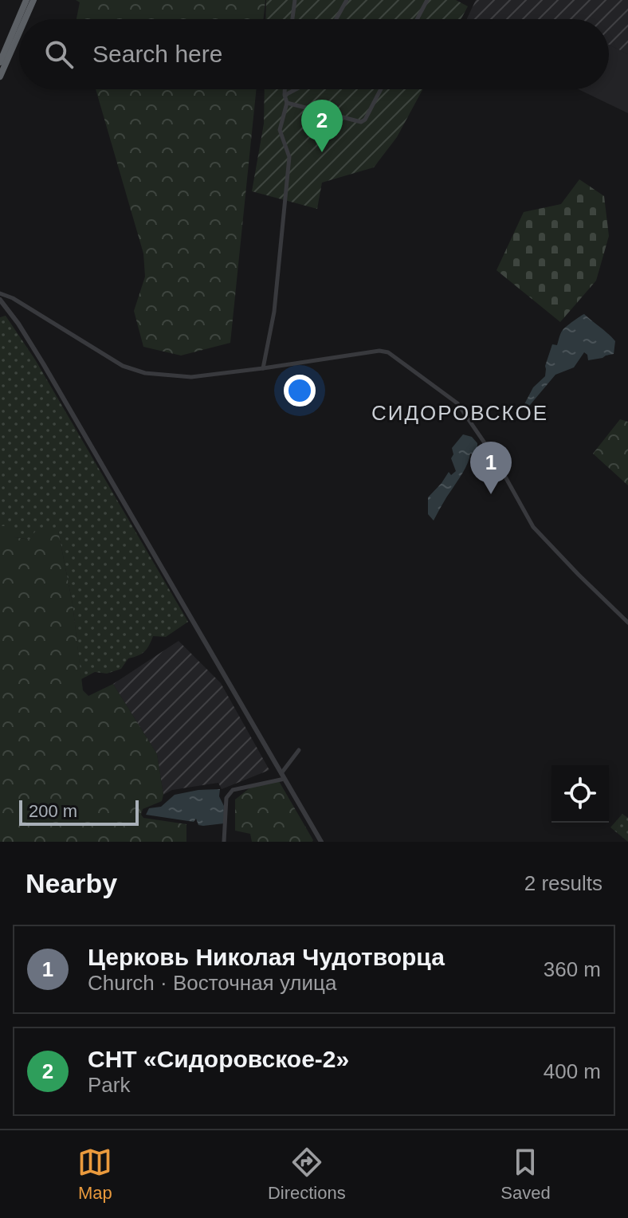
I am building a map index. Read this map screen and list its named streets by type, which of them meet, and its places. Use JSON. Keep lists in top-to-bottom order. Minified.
{"districts":["СИДОРОВСКОЕ"],"scale_bar":"200 m","page":{"search":"Search here","pins":["2","1"],"scale":"200 m","heading":["Nearby","2 results"],"list":[{"mark":"1","name":"Церковь Николая Чудотворца","note":"Church · Восточная улица","value":"360 m"},{"mark":"2","name":"СНТ «Сидоровское-2»","note":"Park","value":"400 m"}],"nav":["Map","Directions","Saved"]}}
